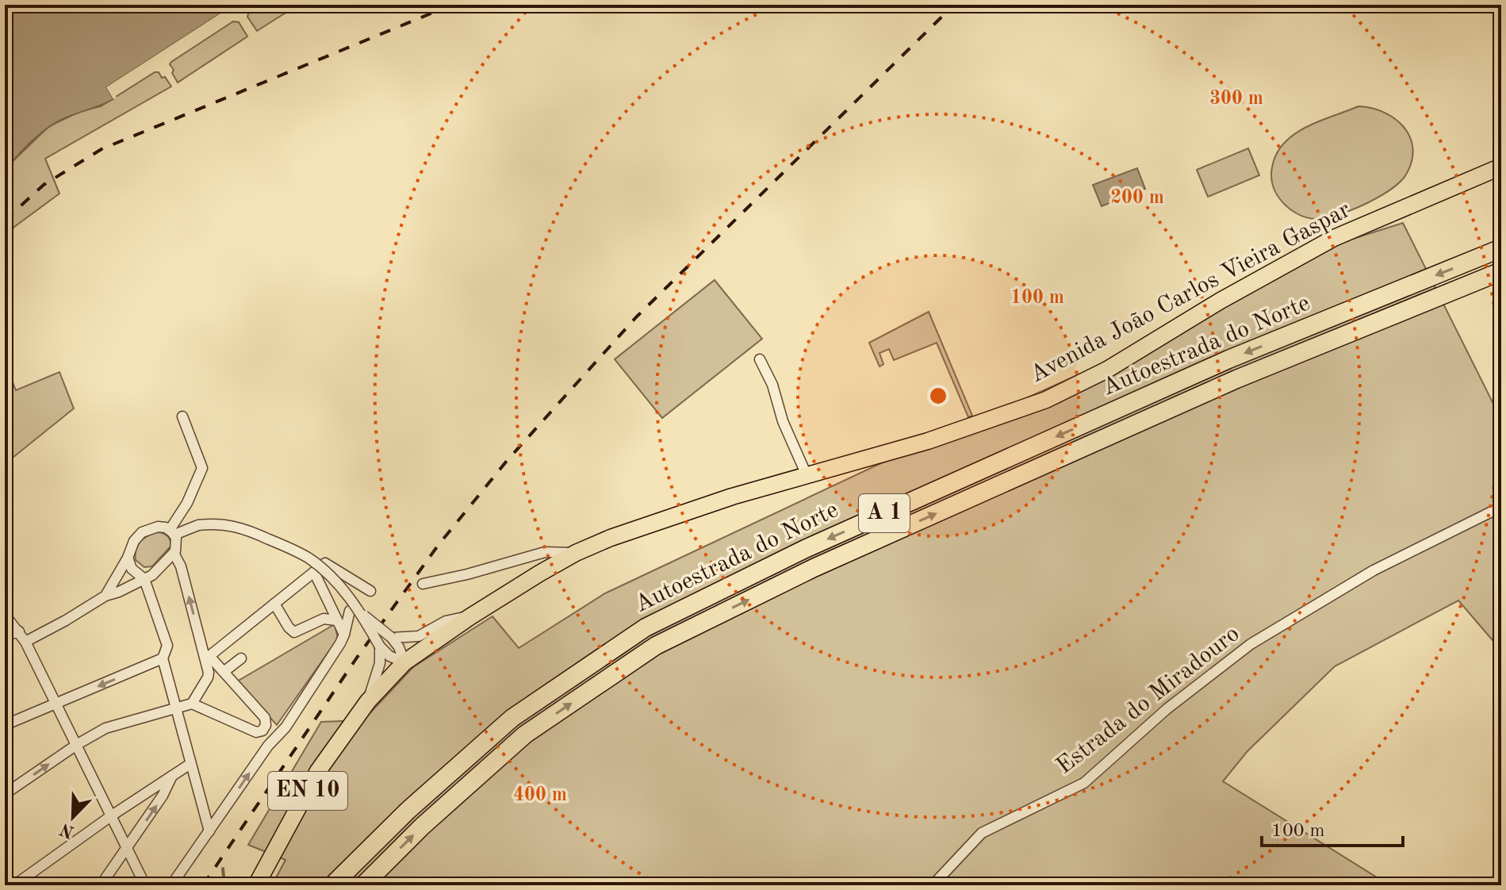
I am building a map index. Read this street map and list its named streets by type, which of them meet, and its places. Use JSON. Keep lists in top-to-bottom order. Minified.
{"streets":{"highway":["Autoestrada do Norte","A 1"],"main road":["Avenida João Carlos Vieira Gaspar","EN 10"],"street":["Estrada do Miradouro"]},"scale_bar":"100 m","north":"bottom left","rings":["300 m","200 m","100 m","400 m"]}
